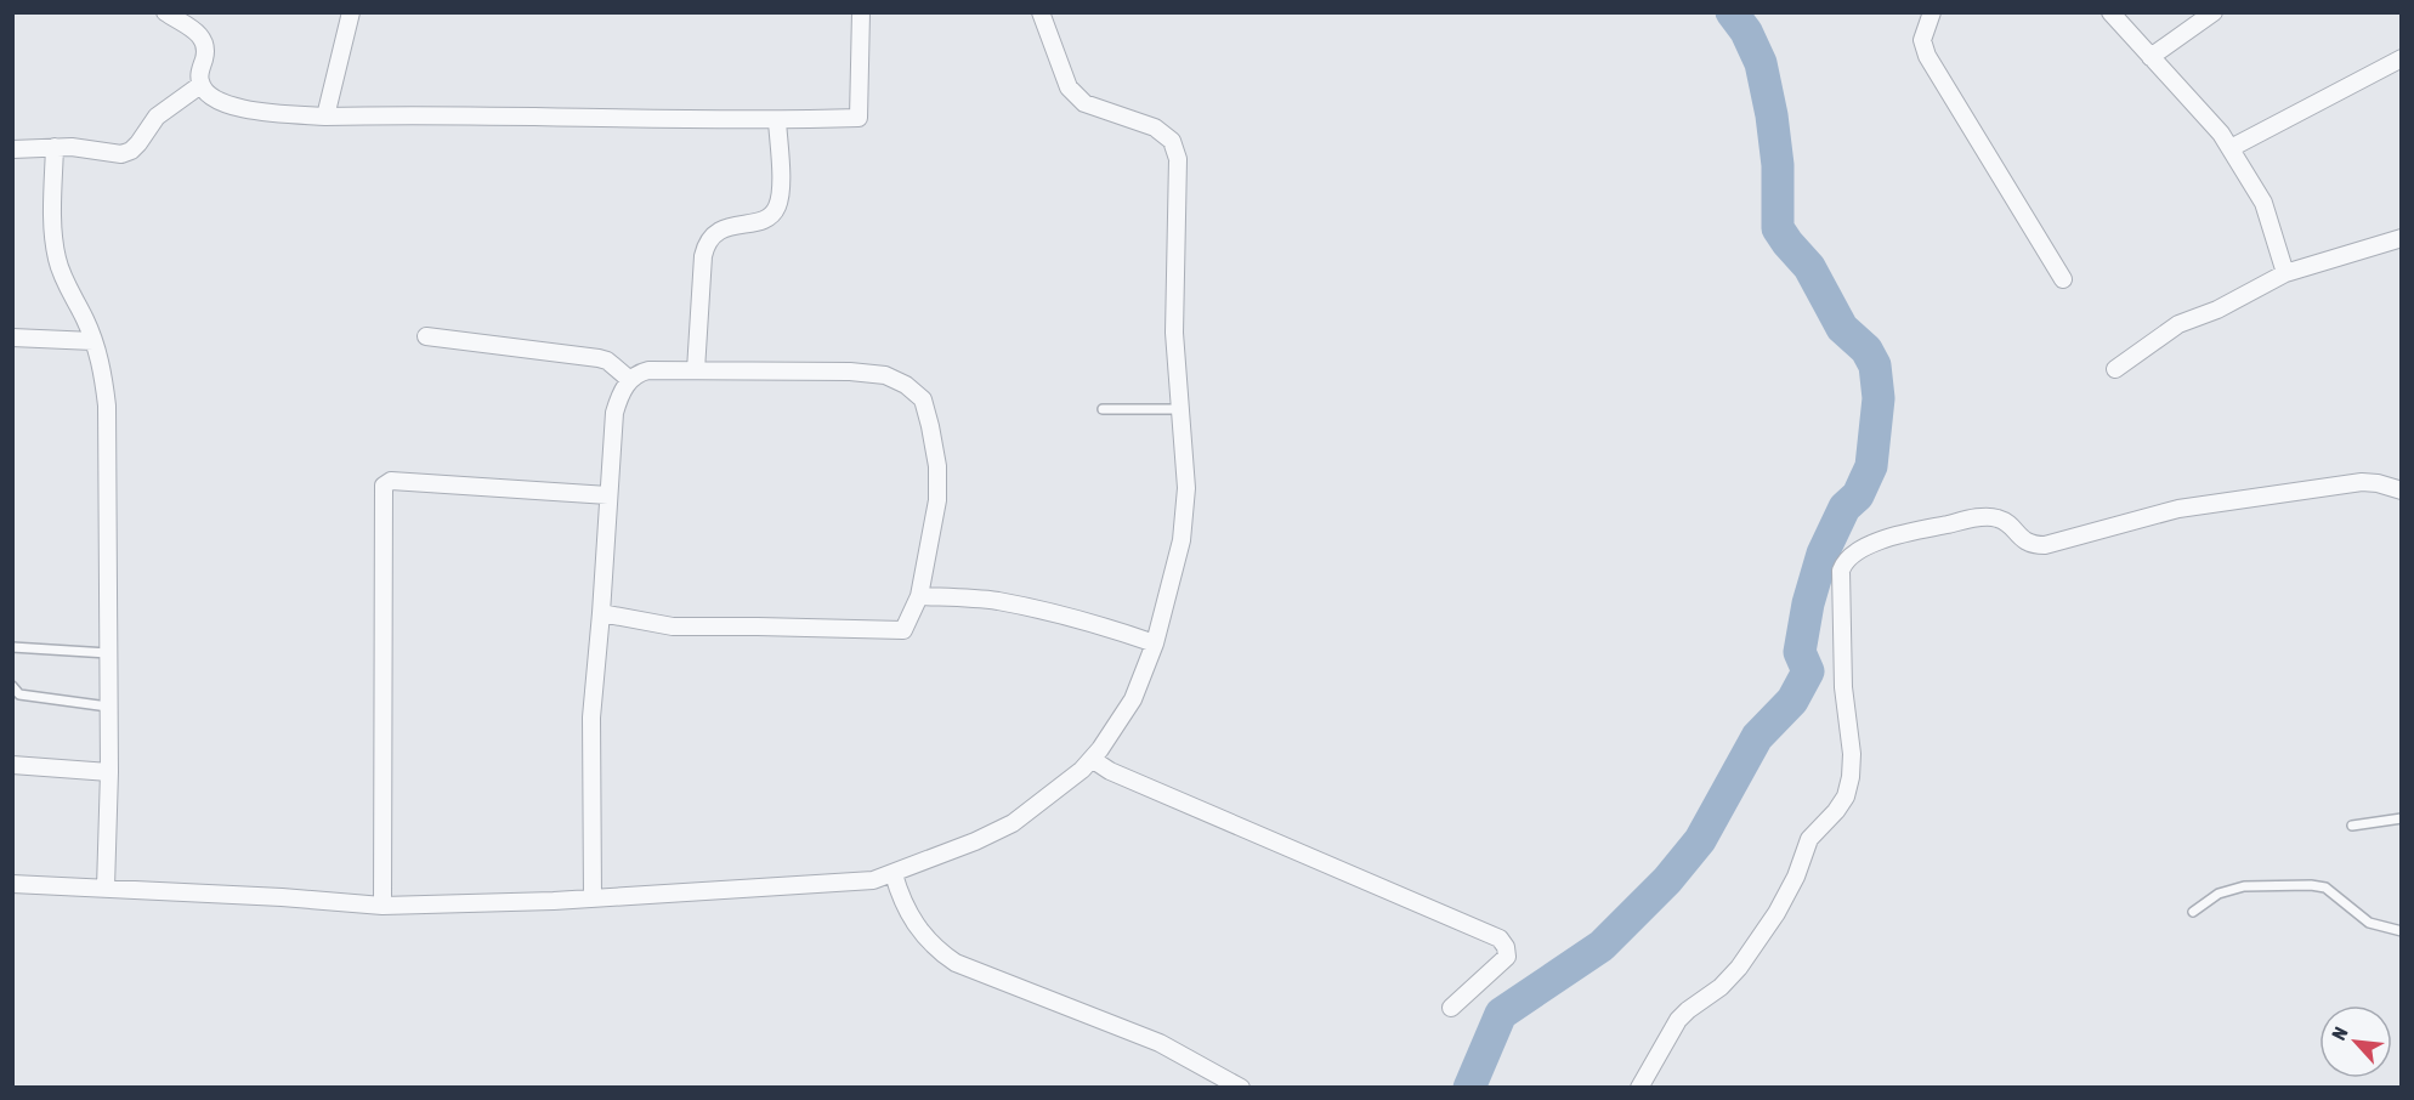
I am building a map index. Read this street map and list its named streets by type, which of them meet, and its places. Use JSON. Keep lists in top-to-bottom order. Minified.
{"north":"top left"}
